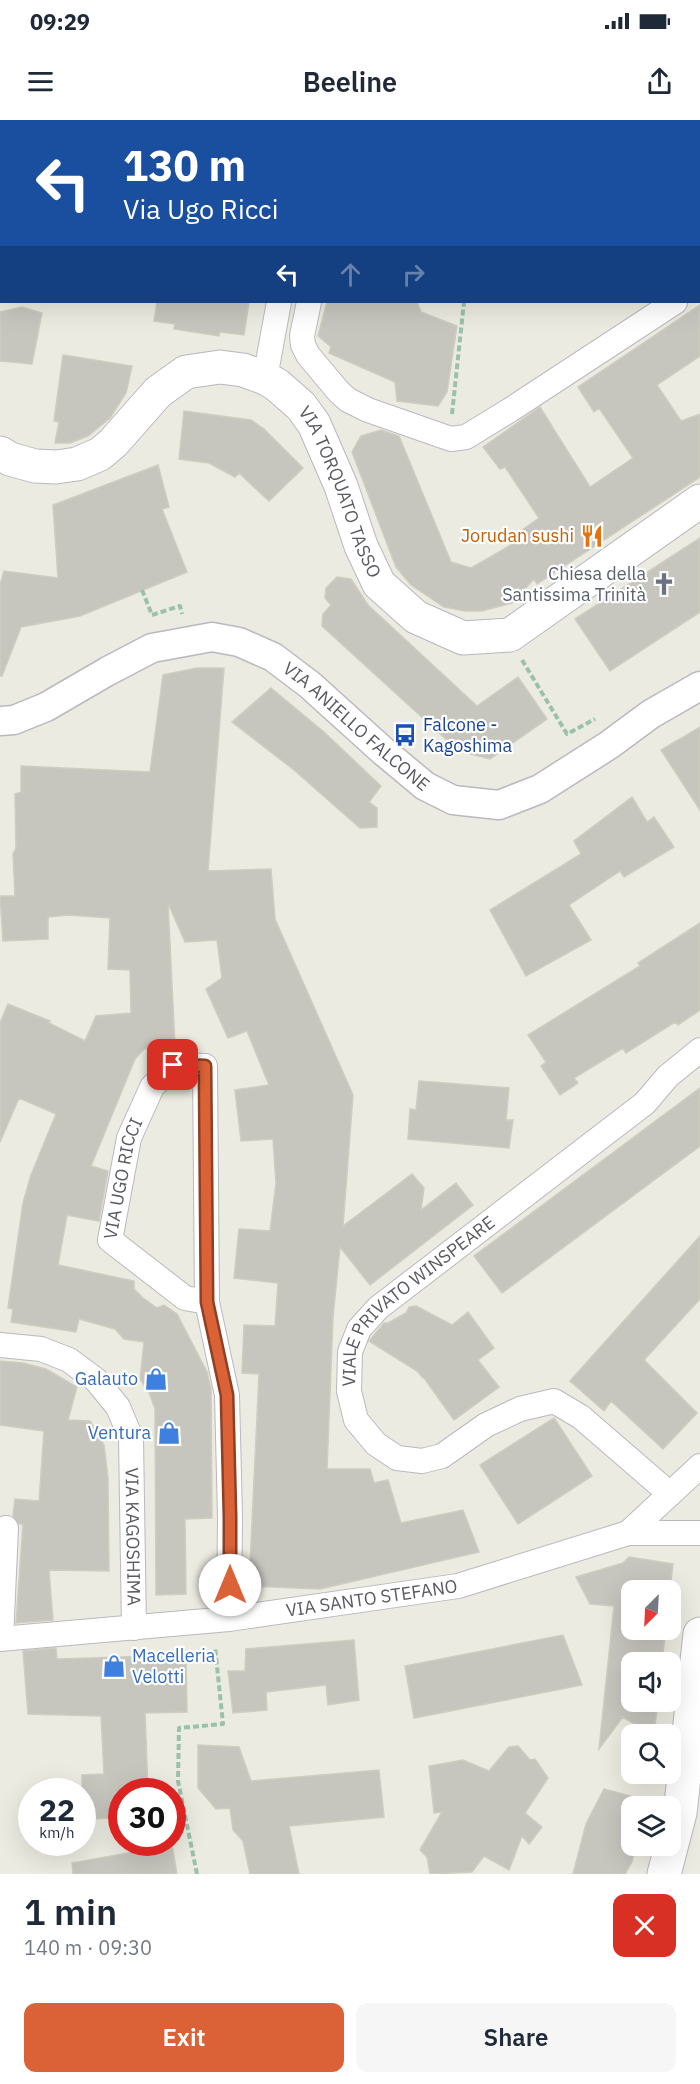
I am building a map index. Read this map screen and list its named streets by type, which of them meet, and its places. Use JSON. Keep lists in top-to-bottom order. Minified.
{"streets":{"main road":["VIA TORQUATO TASSO"],"street":["VIA ANIELLO FALCONE","VIA UGO RICCI","VIALE PRIVATO WINSPEARE","VIA KAGOSHIMA","VIA SANTO STEFANO"]},"crossings":[["VIA UGO RICCI","VIA SANTO STEFANO"],["VIA KAGOSHIMA","VIA SANTO STEFANO"]],"places":{"restaurant":["Jorudan sushi"],"church":["Chiesa della Santissima Trinità"],"bus stop":["Falcone - Kagoshima"],"shop":["Galauto","Ventura","Macelleria Velotti"]},"north":"bottom left","page":{"status":"09:29","header":"Beeline","turn":["130 m","Via Ugo Ricci"],"speed":"22 km/h","limit":"30","heading":["1 min","140 m · 09:30"],"buttons":["Exit","Share"]}}
